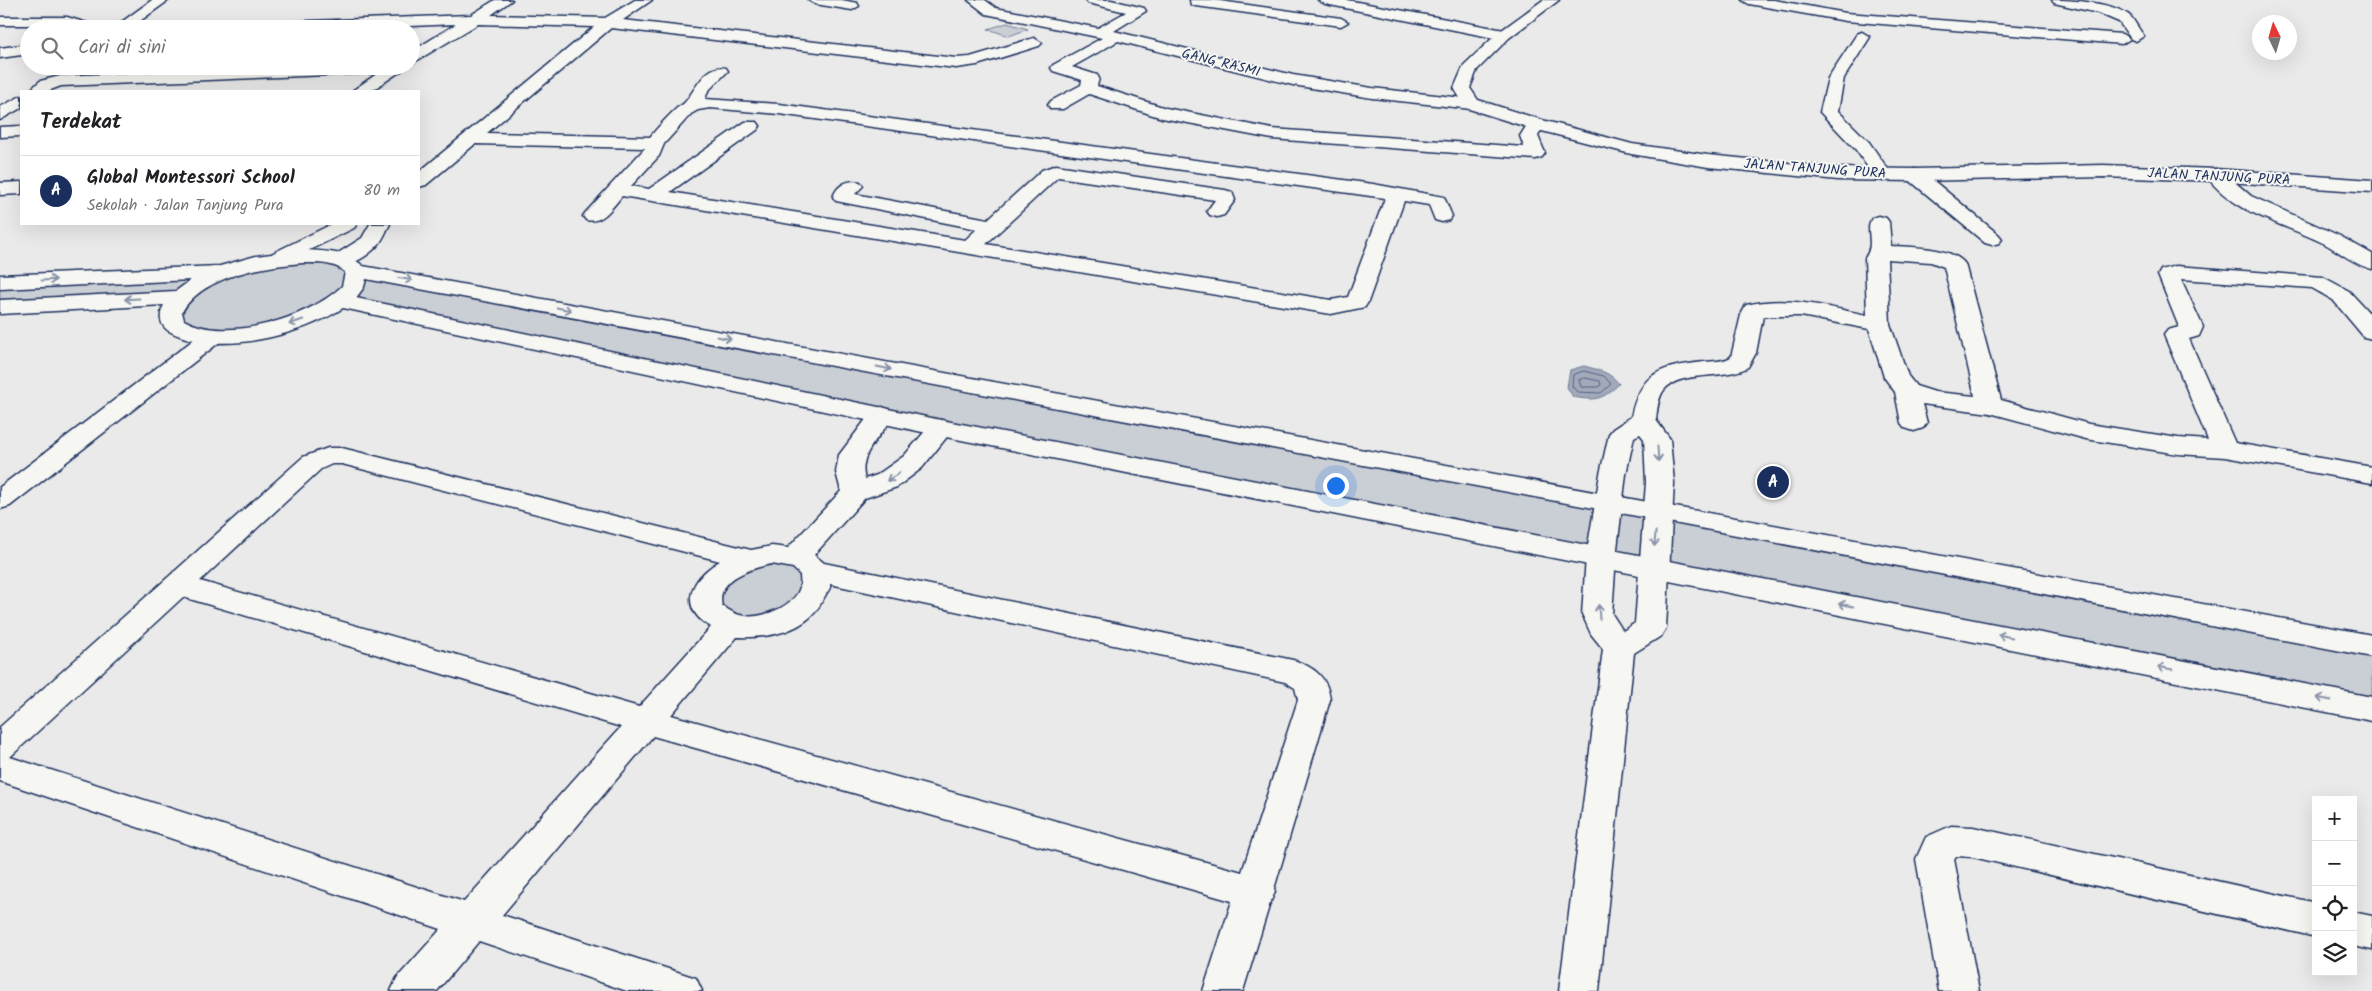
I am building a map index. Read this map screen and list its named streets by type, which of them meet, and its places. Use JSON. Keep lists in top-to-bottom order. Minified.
{"streets":{"street":["GANG RASMI","JALAN TANJUNG PURA"]},"crossings":[["GANG RASMI","JALAN TANJUNG PURA"]],"north":"top","page":{"search":"Cari di sini","heading":"Terdekat","list":[{"mark":"A","name":"Global Montessori School","note":"Sekolah · Jalan Tanjung Pura","value":"80 m"}],"pins":"A","map_buttons":["+","−"]}}
